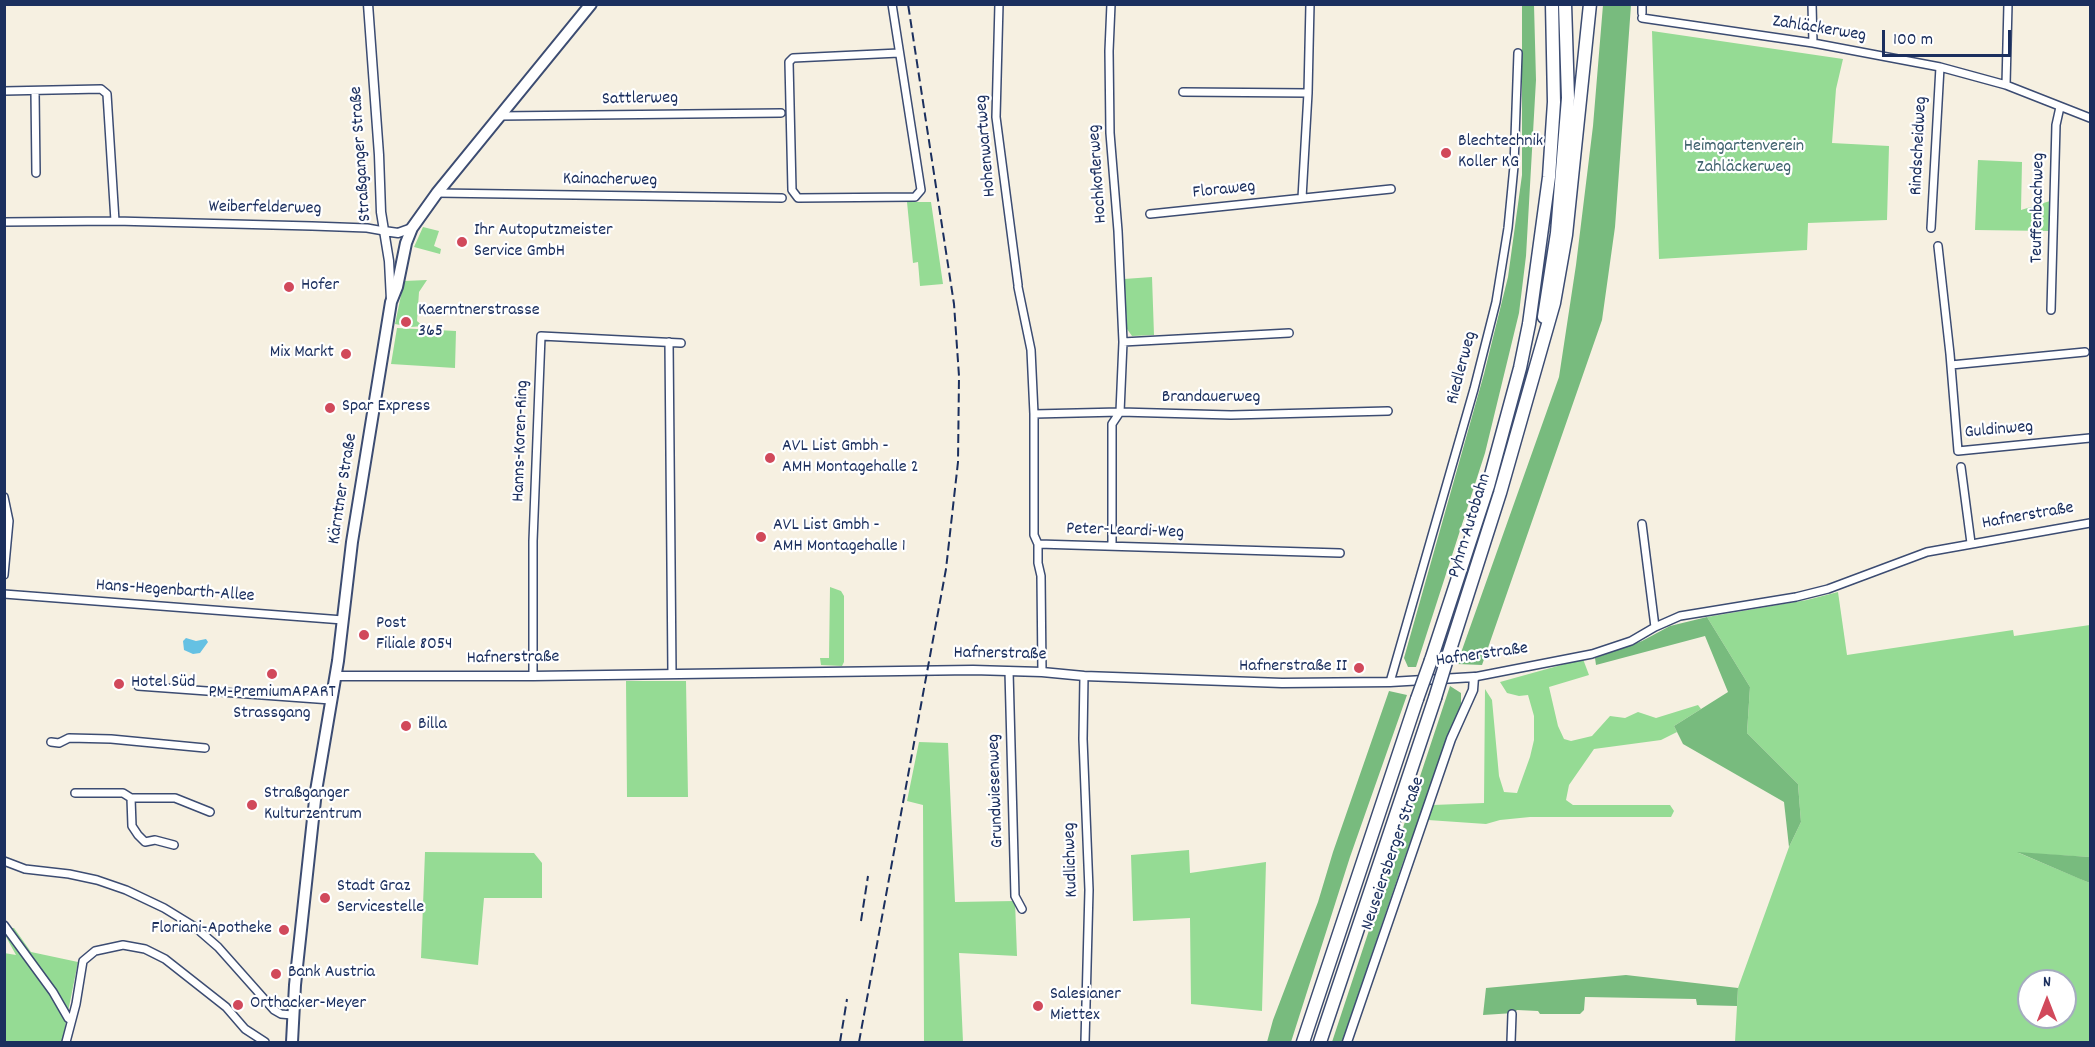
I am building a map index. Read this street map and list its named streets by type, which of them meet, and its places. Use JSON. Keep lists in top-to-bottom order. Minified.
{"streets":{"highway":["Pyhrn Autobahn"],"main road":["Kärntner Straße"],"street":["Zahläckerweg","Sattlerweg","Hohenwartweg","Rindscheidweg","Straßganger Straße","Hochkoflerweg","Kainacherweg","Floraweg","Teuffenbachweg","Weiberfelderweg","Riedlerweg","Brandauerweg","Guldinweg","Hanns-Koren-Ring","Hafnerstraße","Peter-Leardi-Weg","Hans-Hegenbarth-Allee","Grundwiesenweg","Neuseiersberger Straße","Kudlichweg"]},"crossings":[["Zahläckerweg","Rindscheidweg"],["Zahläckerweg","Teuffenbachweg"],["Sattlerweg","Kärntner Straße"],["Hohenwartweg","Brandauerweg"],["Straßganger Straße","Weiberfelderweg"],["Straßganger Straße","Kärntner Straße"],["Hochkoflerweg","Brandauerweg"],["Hochkoflerweg","Peter-Leardi-Weg"],["Kainacherweg","Kärntner Straße"],["Weiberfelderweg","Kärntner Straße"],["Riedlerweg","Hafnerstraße"],["Hanns-Koren-Ring","Hafnerstraße"],["Kärntner Straße","Hafnerstraße"],["Kärntner Straße","Hans-Hegenbarth-Allee"],["Hafnerstraße","Grundwiesenweg"],["Hafnerstraße","Neuseiersberger Straße"],["Hafnerstraße","Kudlichweg"]],"parks":["Heimgartenverein Zahläckerweg"],"places":["Blechtechnik Koller KG","Ihr Autoputzmeister Service GmbH","Hofer","Kaerntnerstrasse 365","Mix Markt","Spar Express","AVL List Gmbh - AMH Montagehalle 2","AVL List Gmbh - AMH Montagehalle 1","Post Filiale 8054","Hafnerstraße II","PM-PremiumAPART Strassgang","Hotel Süd","Billa","Straßganger Kulturzentrum","Stadt Graz Servicestelle","Floriani-Apotheke","Bank Austria","Orthacker-Meyer","Salesianer Miettex"],"scale_bar":"100 m","north":"top"}
